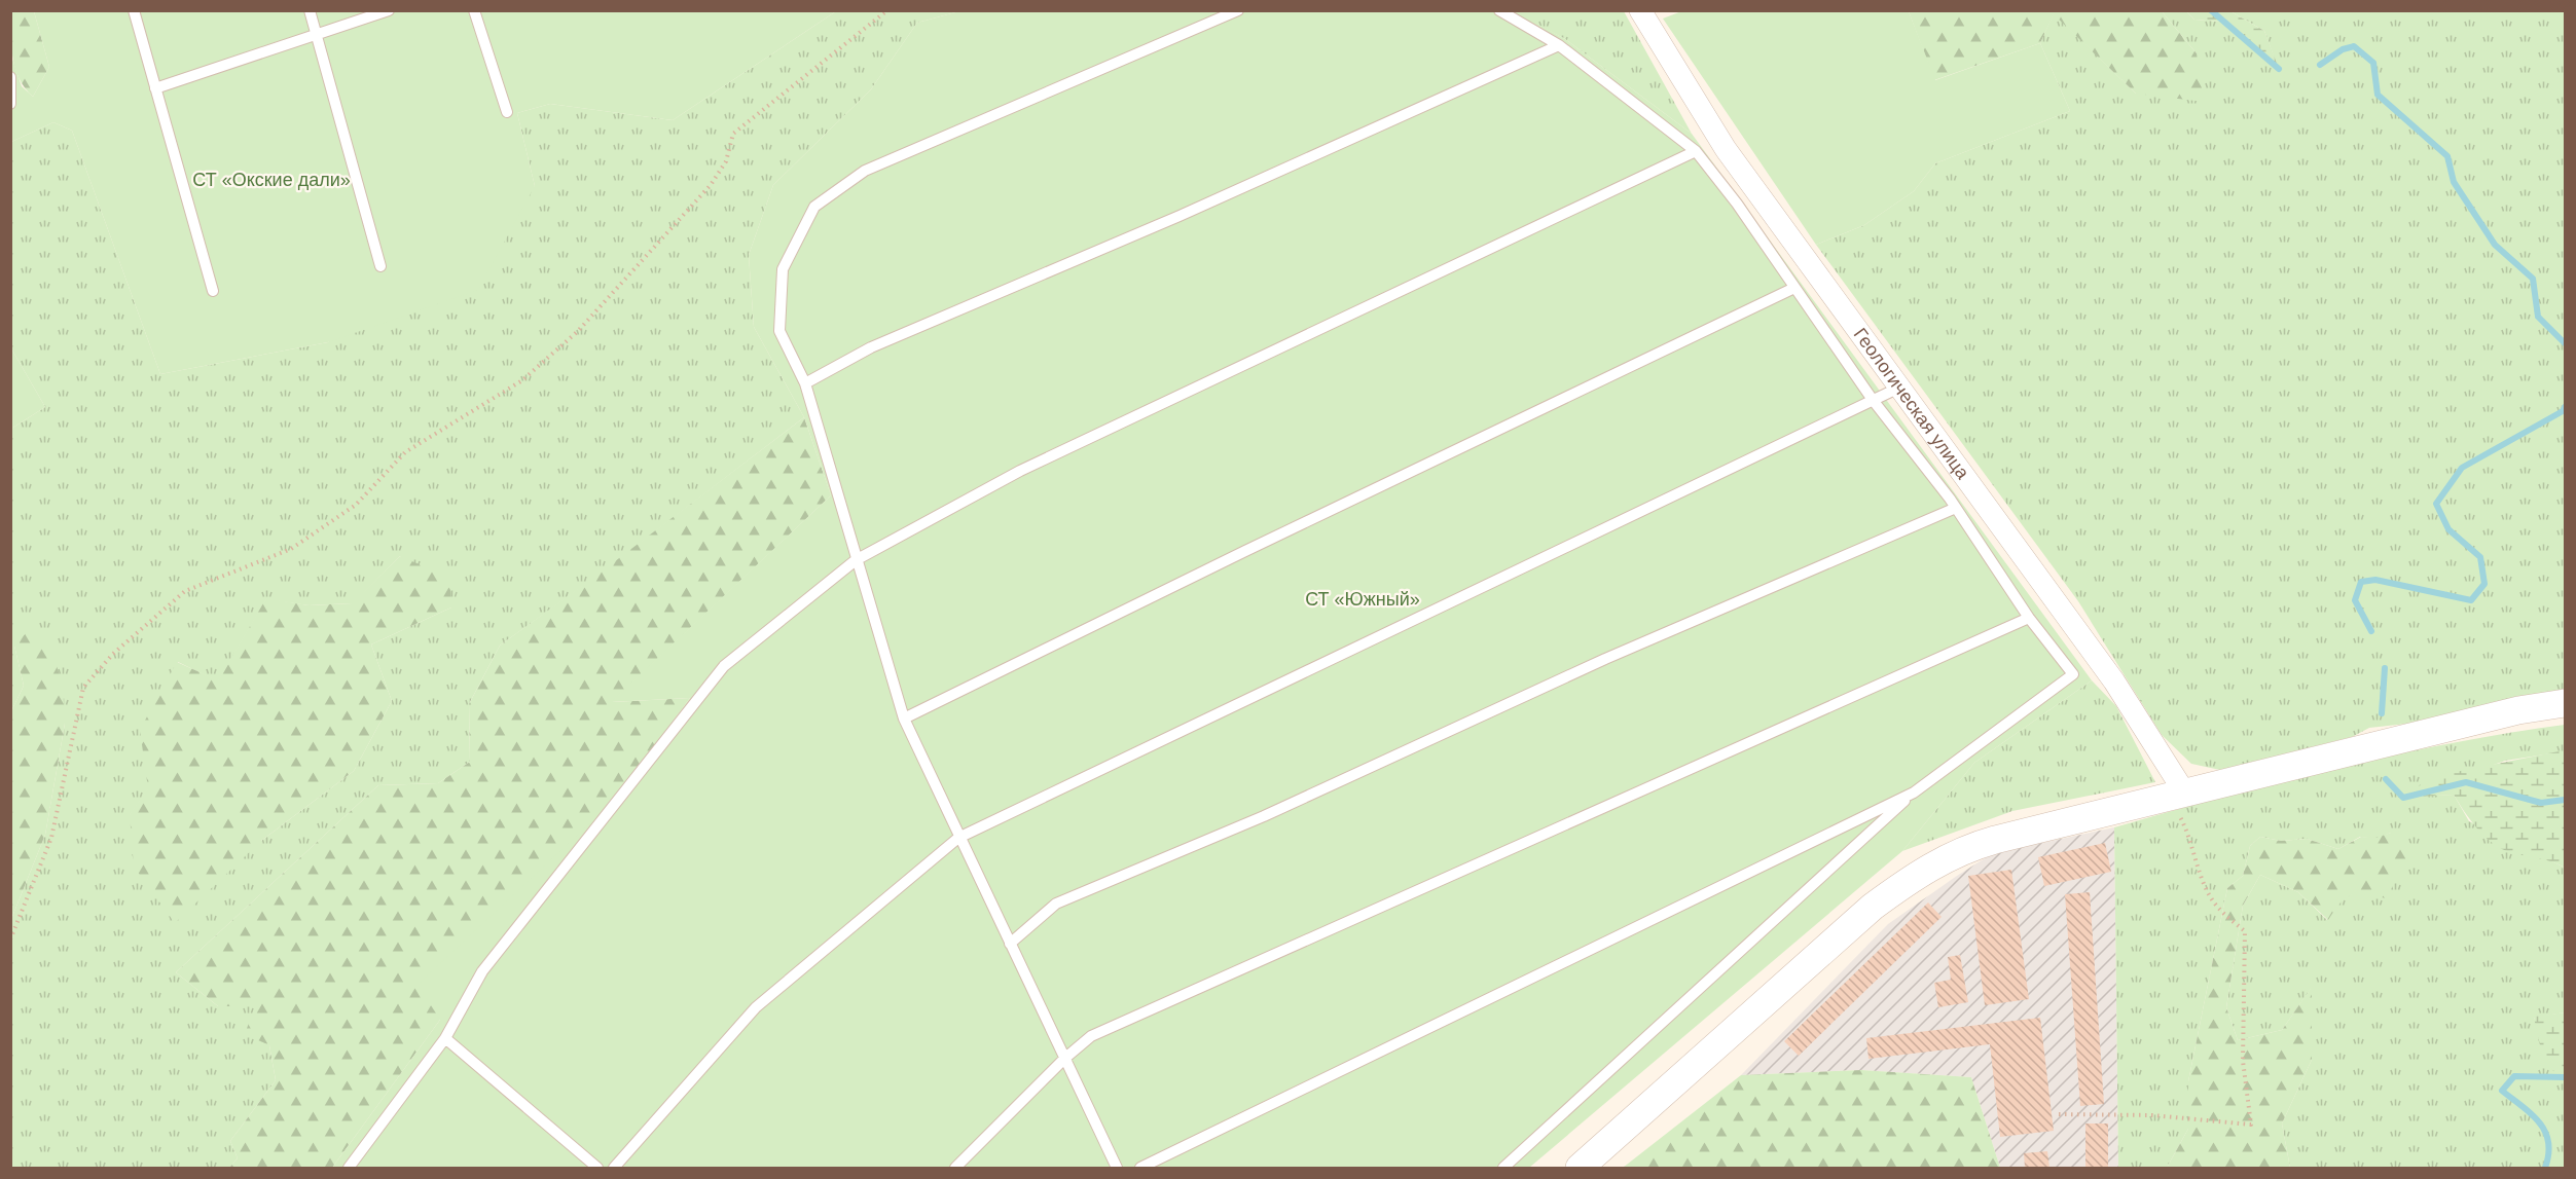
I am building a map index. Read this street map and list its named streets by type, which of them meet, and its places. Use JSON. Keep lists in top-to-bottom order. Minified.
{"streets":{"street":["Геологическая улица"]},"parks":["СТ «Окские дали»","СТ «Южный»"]}
